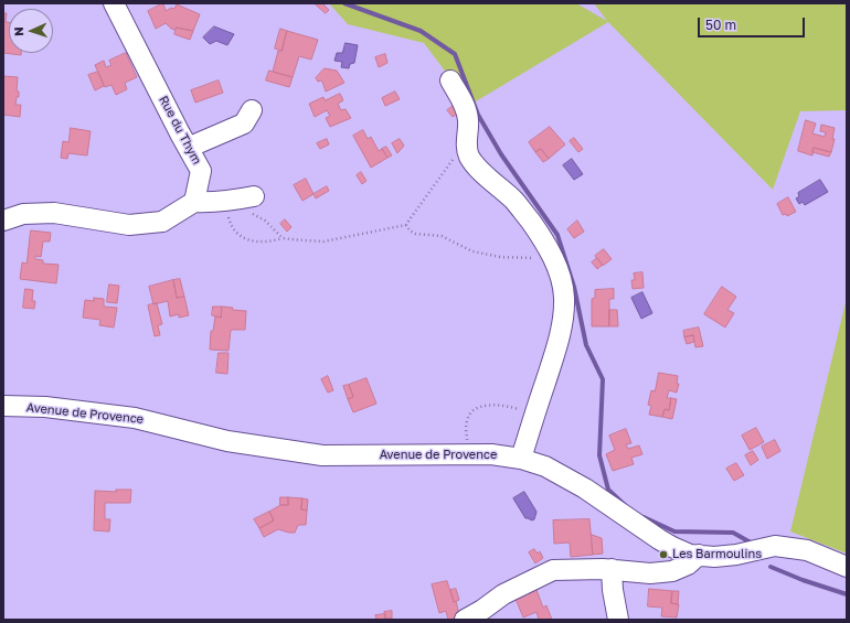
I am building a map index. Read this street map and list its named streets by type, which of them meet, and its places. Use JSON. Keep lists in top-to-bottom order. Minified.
{"streets":{"street":["Rue du Thym","Avenue de Provence"]},"places":["Les Barmoulins"],"scale_bar":"50 m","north":"left"}
